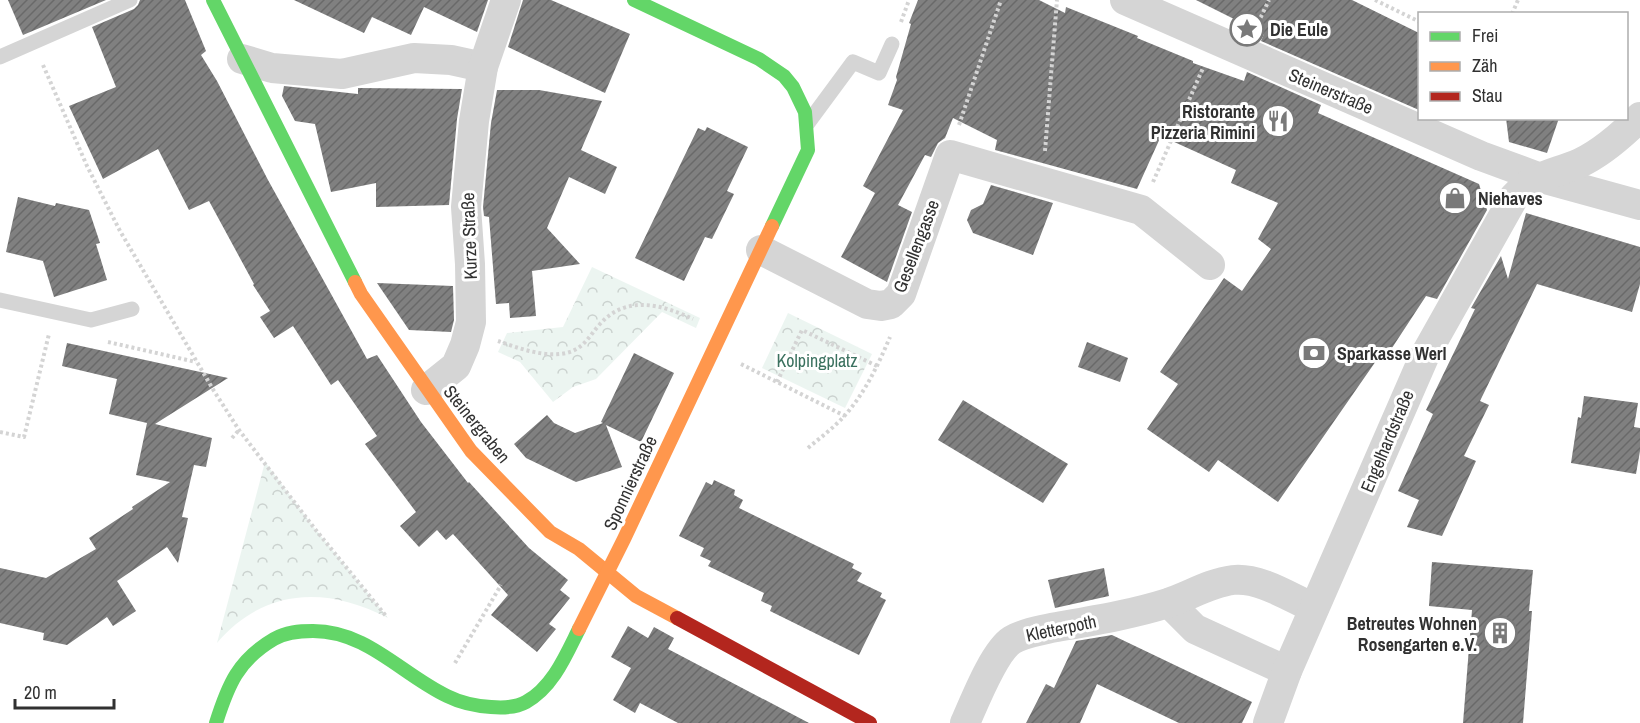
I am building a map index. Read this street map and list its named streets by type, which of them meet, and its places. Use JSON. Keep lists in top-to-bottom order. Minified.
{"streets":{"street":["Steinerstraße","Kurze Straße","Gesellengasse","Steinergraben","Engelhardstraße","Sponnierstraße","Kletterpoth"]},"crossings":[["Steinerstraße","Engelhardstraße"],["Kurze Straße","Steinergraben"],["Gesellengasse","Sponnierstraße"],["Steinergraben","Sponnierstraße"],["Engelhardstraße","Kletterpoth"]],"parks":["Kolpingplatz"],"places":{"place":["Die Eule"],"restaurant":["Ristorante Pizzeria Rimini"],"shop":["Niehaves"],"bank":["Sparkasse Werl"],"building":["Betreutes Wohnen Rosengarten e.V."]},"legend":["Frei","Zäh","Stau"],"scale_bar":"20 m"}
